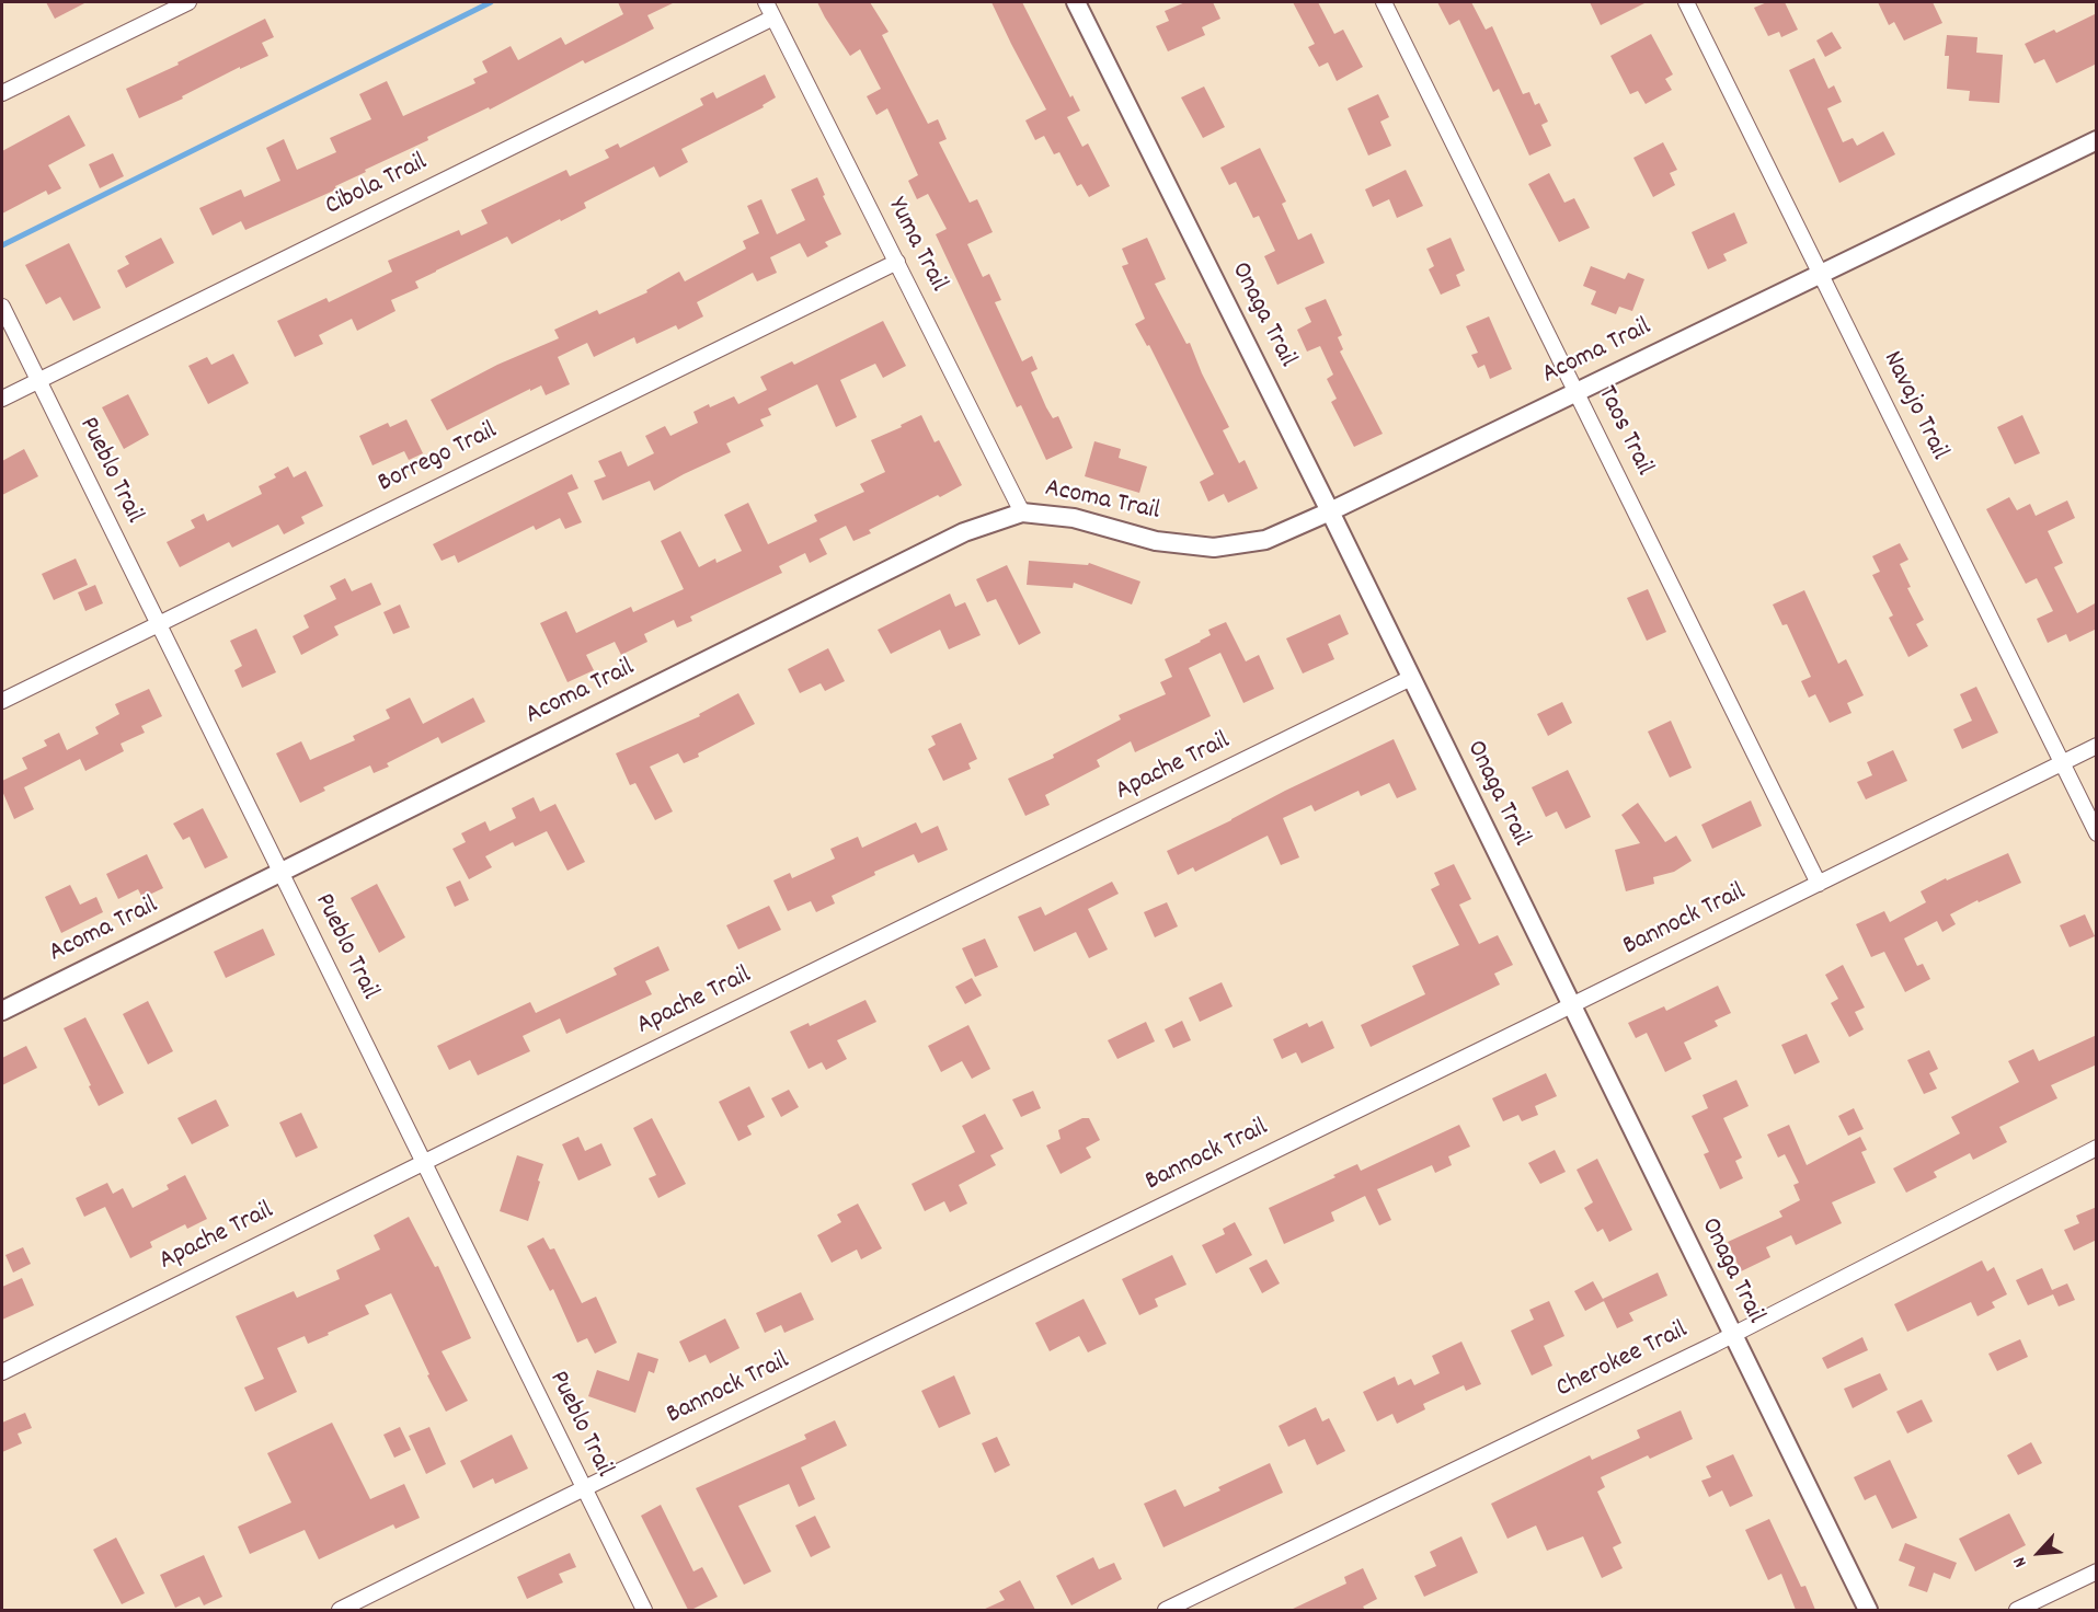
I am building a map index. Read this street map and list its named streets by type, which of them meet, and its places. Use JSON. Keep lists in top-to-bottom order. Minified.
{"streets":{"street":["Cibola Trail","Yuma Trail","Onaga Trail","Acoma Trail","Navajo Trail","Taos Trail","Borrego Trail","Pueblo Trail","Apache Trail","Bannock Trail","Cherokee Trail"]},"crossings":[["Cibola Trail","Yuma Trail"],["Cibola Trail","Pueblo Trail"],["Yuma Trail","Acoma Trail"],["Yuma Trail","Borrego Trail"],["Onaga Trail","Acoma Trail"],["Onaga Trail","Apache Trail"],["Onaga Trail","Bannock Trail"],["Onaga Trail","Cherokee Trail"],["Acoma Trail","Navajo Trail"],["Acoma Trail","Taos Trail"],["Acoma Trail","Pueblo Trail"],["Navajo Trail","Bannock Trail"],["Taos Trail","Bannock Trail"],["Borrego Trail","Pueblo Trail"],["Pueblo Trail","Apache Trail"],["Pueblo Trail","Bannock Trail"]],"north":"bottom left"}
